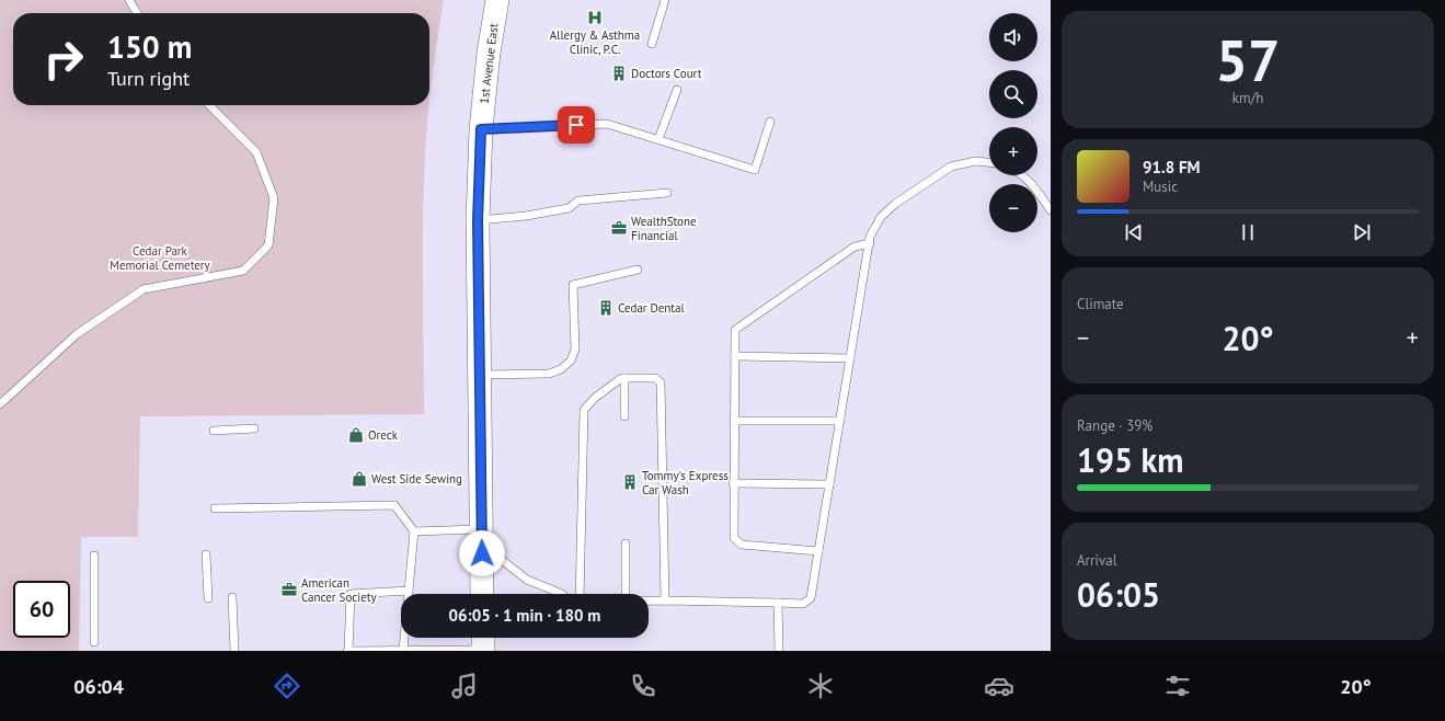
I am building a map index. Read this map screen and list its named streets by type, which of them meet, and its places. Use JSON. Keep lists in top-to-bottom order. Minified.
{"streets":{"main road":["1st Avenue East"]},"parks":["Cedar Park Memorial Cemetery"],"places":{"hospital":["Allergy & Asthma Clinic, P.C."],"building":["Doctors Court","Cedar Dental","Tommy's Express Car Wash"],"office":["WealthStone Financial","American Cancer Society"],"shop":["Oreck","West Side Sewing"]},"page":{"tile":[["57","km/h"],"Climate",["Range · 39%","195 km"],["Arrival","06:05"]],"map_buttons":["+","−"],"turn":["150 m","Turn right"],"song":["91.8 FM","Music"],"heat":["−","20°","+"],"limit":"60","trip":"06:05 · 1 min · 180 m","tabs":["06:04","20°"]}}
